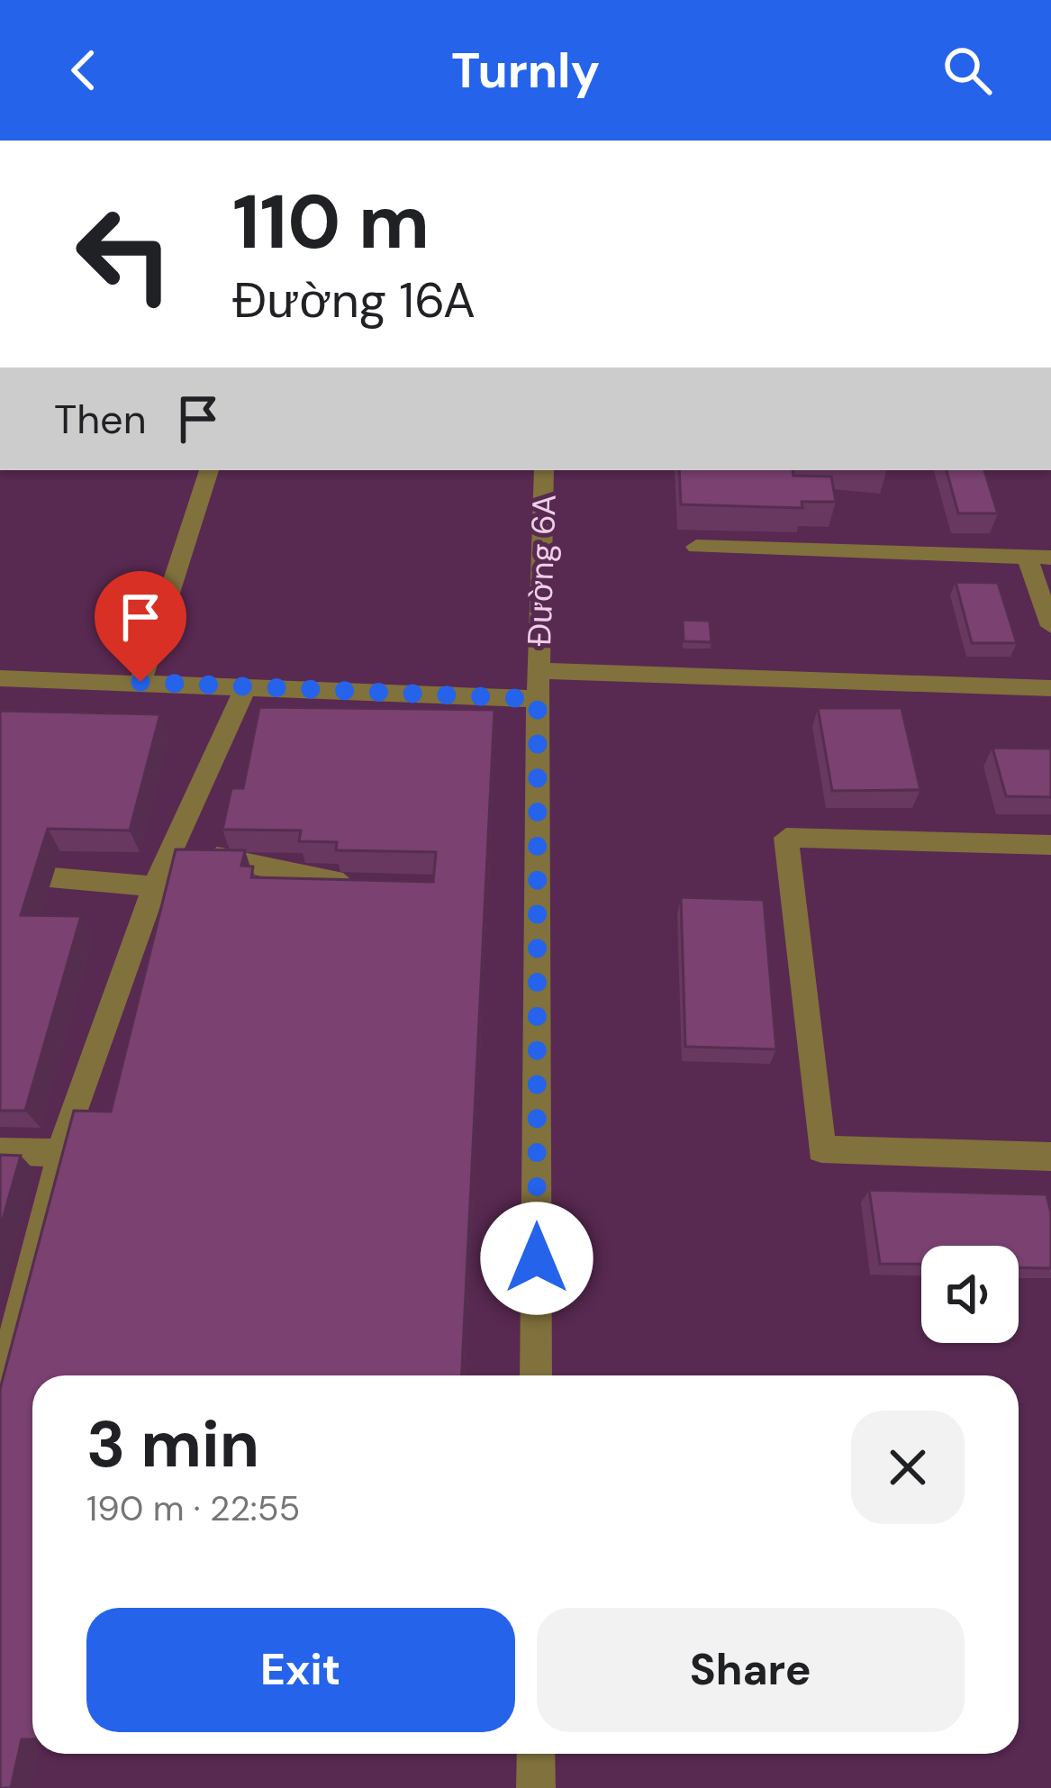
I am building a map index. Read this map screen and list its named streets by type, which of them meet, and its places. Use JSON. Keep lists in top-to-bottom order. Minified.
{"streets":{"street":["Đường 6A"]},"page":{"header":"Turnly","turn":["110 m","Đường 16A"],"then":"Then","heading":["3 min","190 m · 22:55"],"buttons":["Exit","Share"]}}
